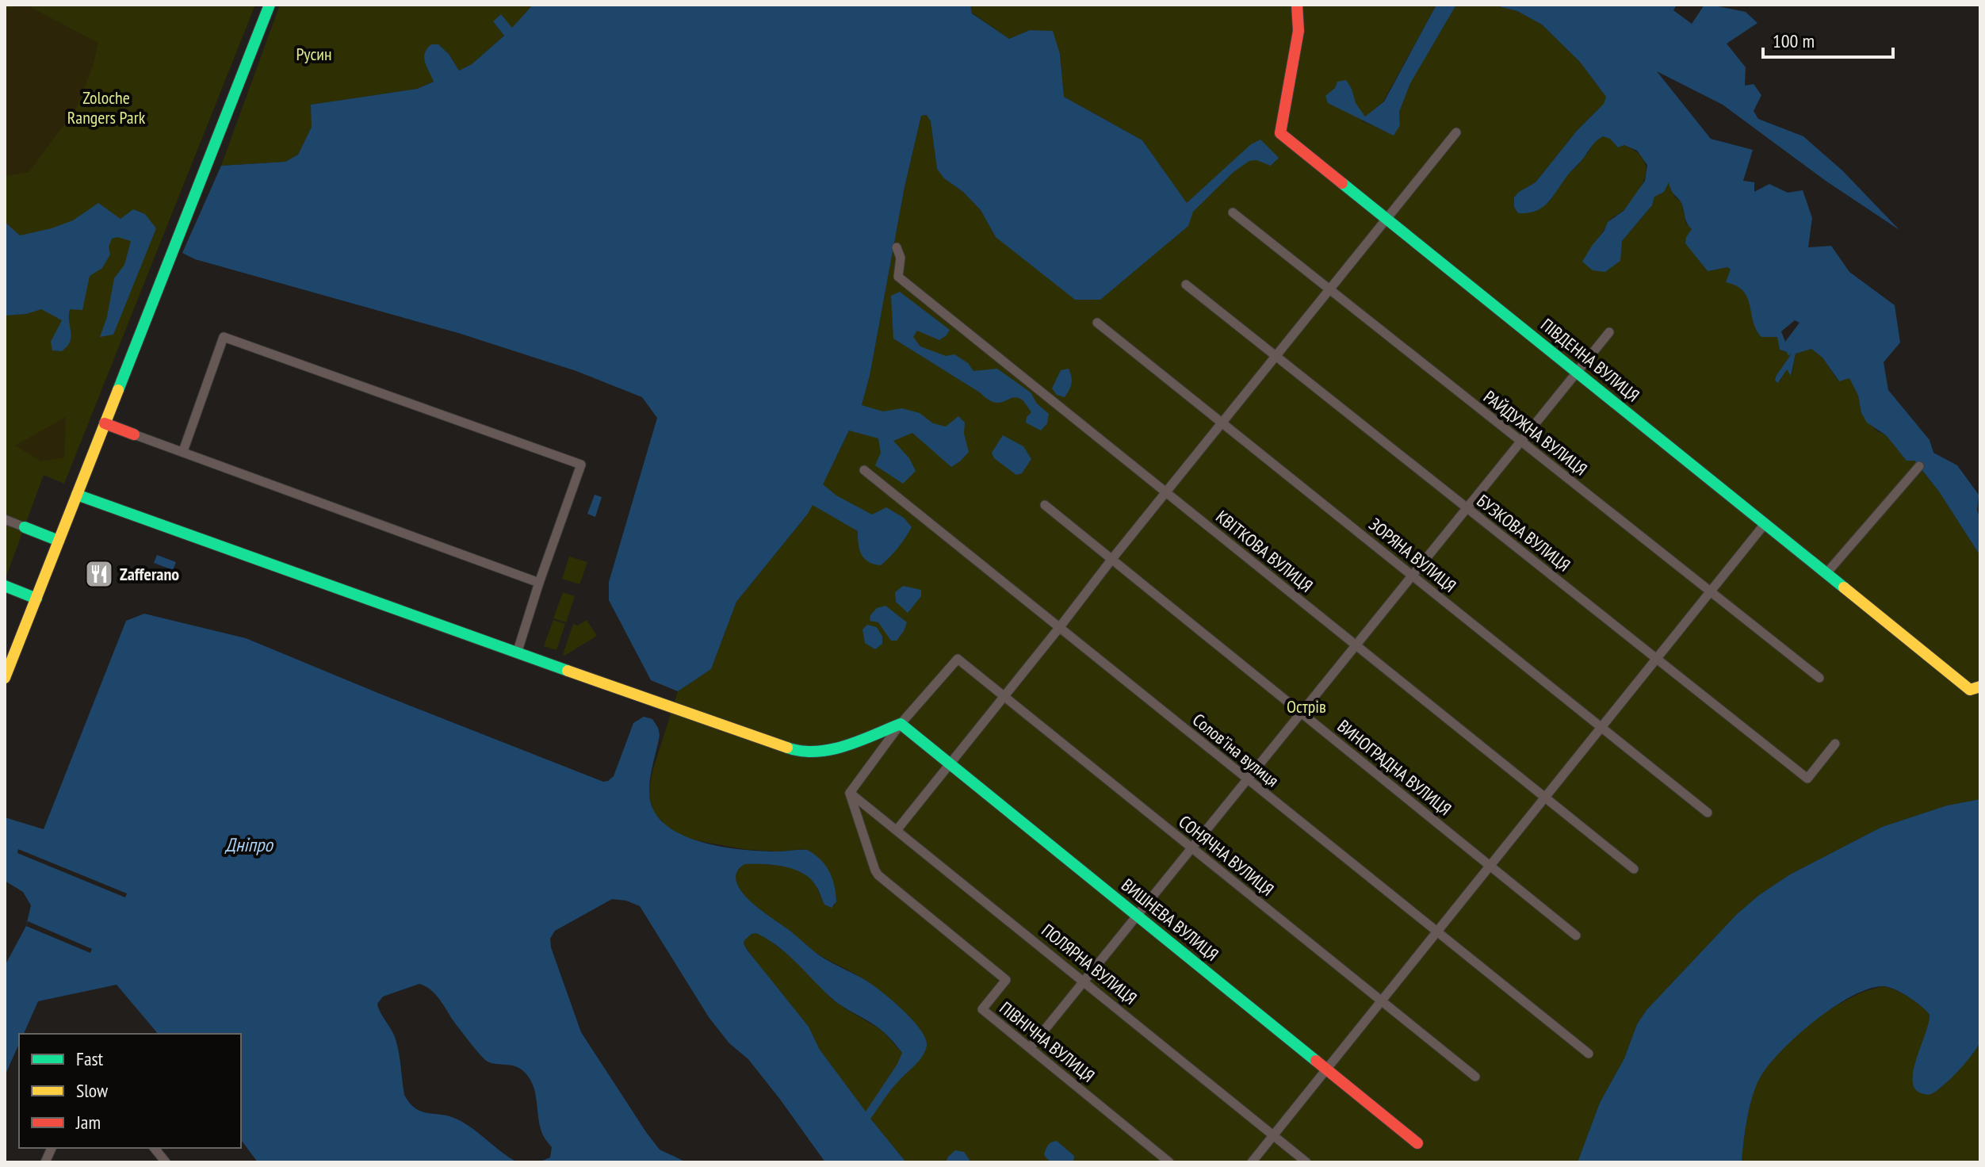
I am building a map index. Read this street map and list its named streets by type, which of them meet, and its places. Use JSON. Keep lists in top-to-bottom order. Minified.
{"streets":{"street":["ПІВДЕННА ВУЛИЦЯ","РАЙДУЖНА ВУЛИЦЯ","БУЗКОВА ВУЛИЦЯ","КВІТКОВА ВУЛИЦЯ","ЗОРЯНА ВУЛИЦЯ","Соловʼїна вулиця","ВИНОГРАДНА ВУЛИЦЯ","СОНЯЧНА ВУЛИЦЯ","ВИШНЕВА ВУЛИЦЯ","ПОЛЯРНА ВУЛИЦЯ","ПІВНІЧНА ВУЛИЦЯ"]},"crossings":[["СОНЯЧНА ВУЛИЦЯ","ВИШНЕВА ВУЛИЦЯ"],["ПОЛЯРНА ВУЛИЦЯ","ПІВНІЧНА ВУЛИЦЯ"]],"water":["Дніпро"],"parks":["Русин","Zoloche Rangers Park","Острів"],"places":{"restaurant":["Zafferano"]},"legend":["Fast","Slow","Jam"],"scale_bar":"100 m"}
